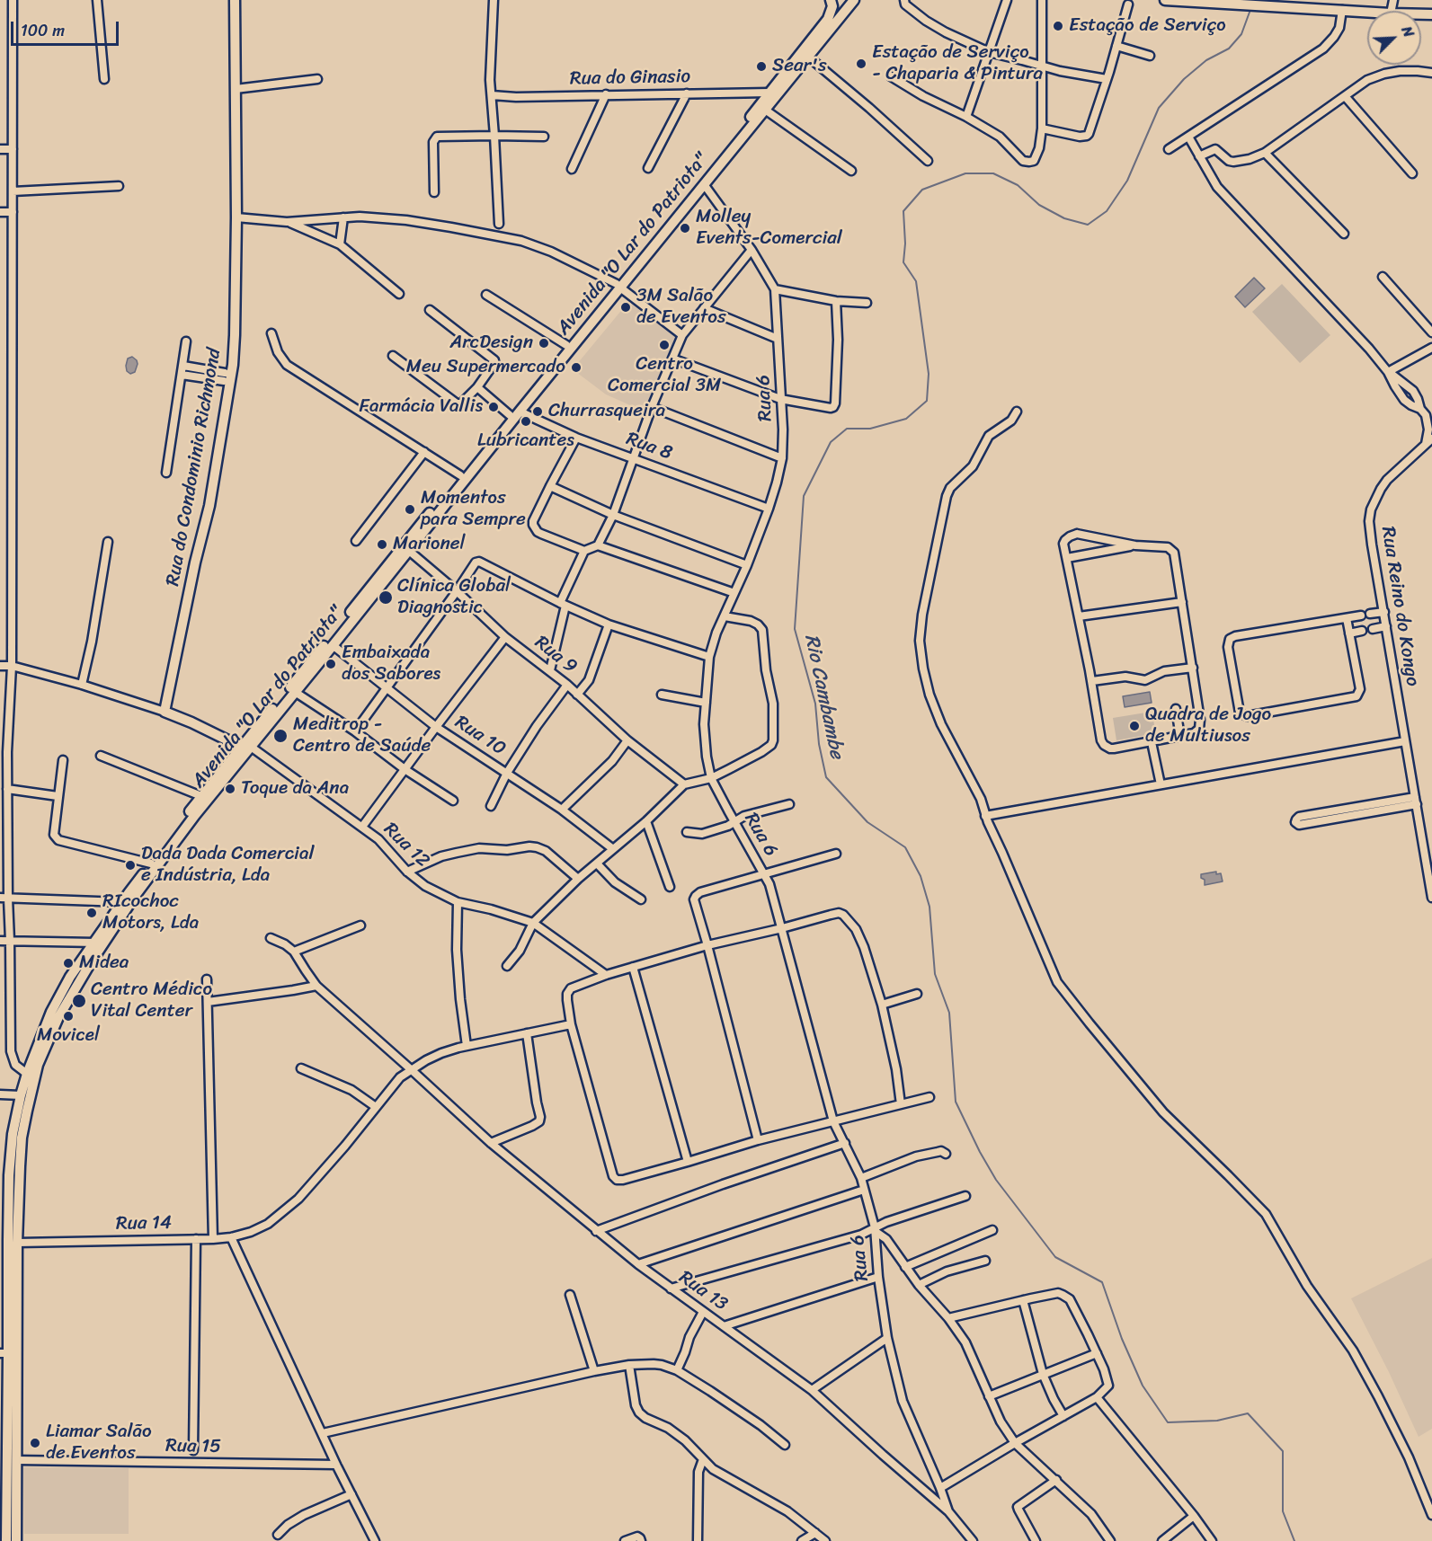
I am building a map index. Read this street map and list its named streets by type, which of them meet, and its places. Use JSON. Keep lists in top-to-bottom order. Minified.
{"streets":{"main road":["Avenida \"O Lar do Patriota\"","Rua do Condominio Richmond"],"street":["Rua do Ginasio","Rua 6","Rua 8","Rua Reino do Kongo","Rua 9","Rua 10","Rua 12","Rua 14","Rua 13","Rua 15"]},"crossings":[["Rua do Ginasio","Avenida \"O Lar do Patriota\""],["Avenida \"O Lar do Patriota\"","Rua 6"],["Avenida \"O Lar do Patriota\"","Rua 8"],["Avenida \"O Lar do Patriota\"","Rua 9"],["Avenida \"O Lar do Patriota\"","Rua 10"],["Avenida \"O Lar do Patriota\"","Rua 12"],["Avenida \"O Lar do Patriota\"","Rua 14"],["Avenida \"O Lar do Patriota\"","Rua 15"],["Rua 6","Rua 8"],["Rua 6","Rua 13"],["Rua 14","Rua 13"]],"water":["Rio Cambambe"],"places":["Estação de Serviço","Estação de Serviço - Chaparia & Pintura","Sear's","Molley Events-Comercial","3M Salão de Eventos","ArcDesign","Centro Comercial 3M","Meu Supermercado","Farmácia Vallis","Churrasqueira","Lubricantes","Momentos para Sempre","Marionel","Clínica Global Diagnostic","Embaixada dos Sabores","Quadra de Jogo de Multiusos","Meditrop - Centro de Saúde","Toque da Ana","Dada Dada Comercial e Indústria, Lda","RIcochoc Motors, Lda","Midea","Centro Médico Vital Center","Movicel","Liamar Salão de Eventos"],"scale_bar":"100 m","north":"top right"}
